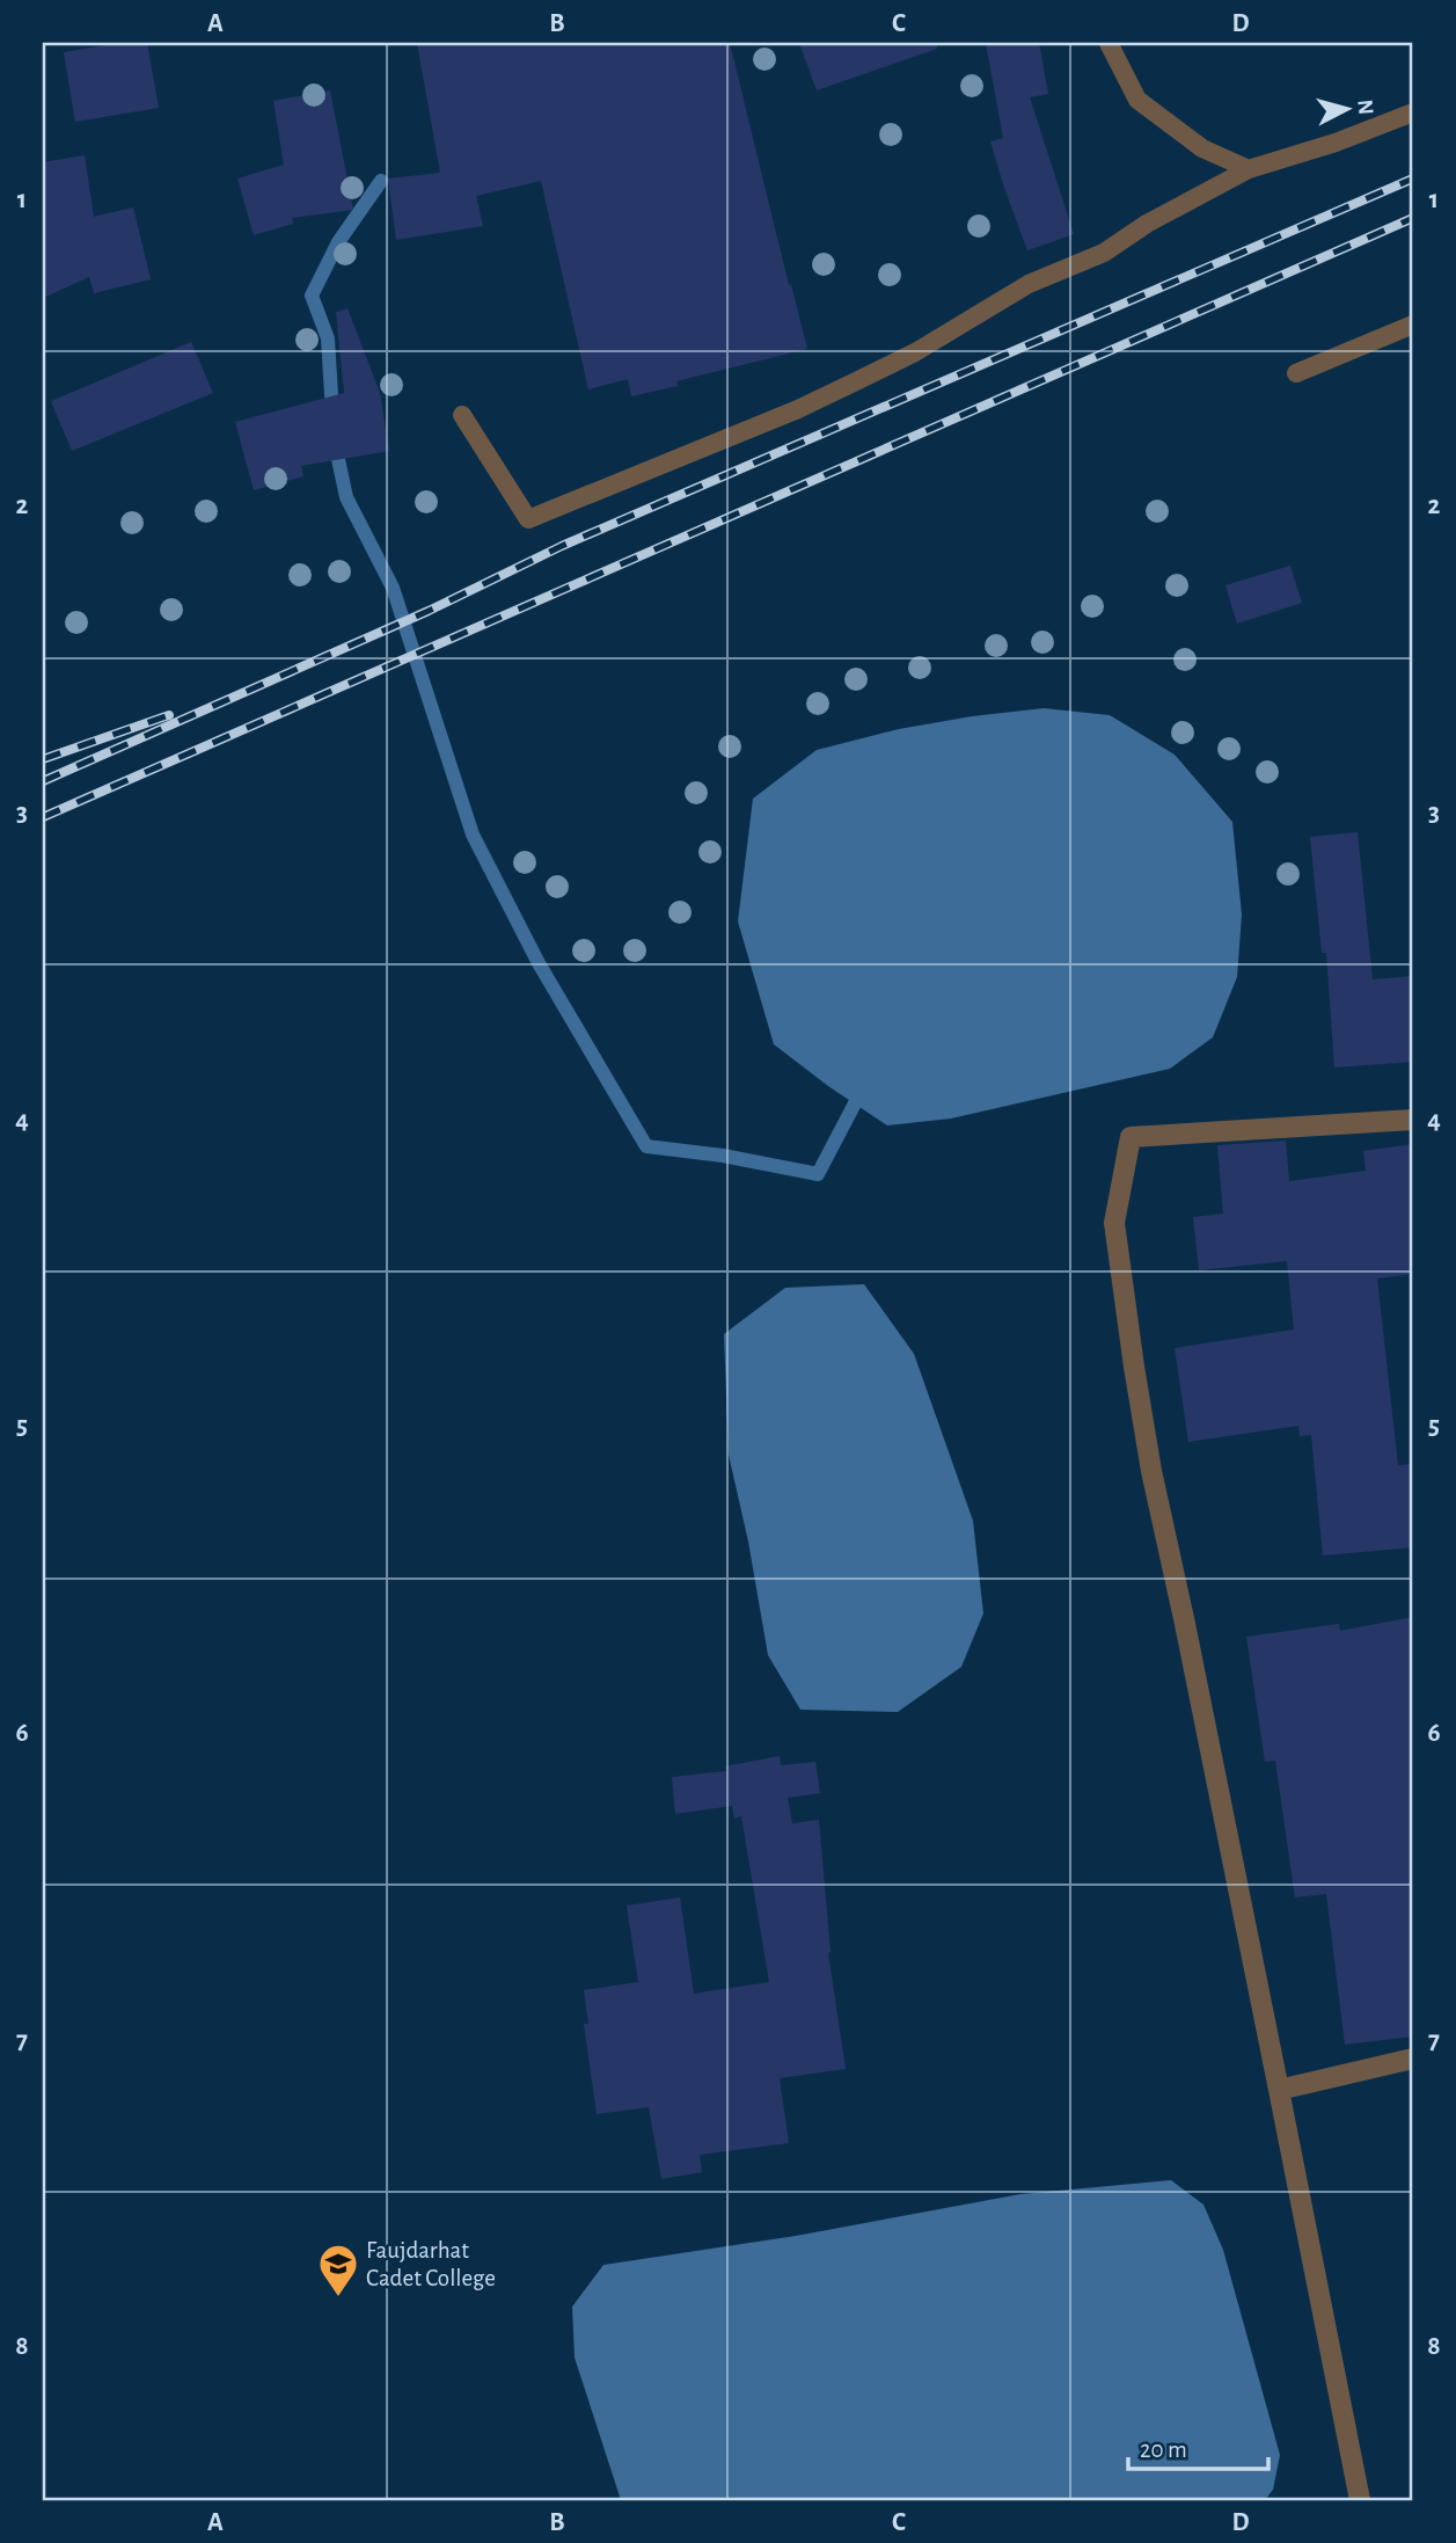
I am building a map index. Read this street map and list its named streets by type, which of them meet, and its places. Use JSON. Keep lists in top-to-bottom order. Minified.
{"places":{"school or university":["Faujdarhat Cadet College"]},"scale_bar":"20 m","north":"right","grid":{"columns":["A","B","C","D"],"rows":["1","2","3","4","5","6","7","8"]}}
